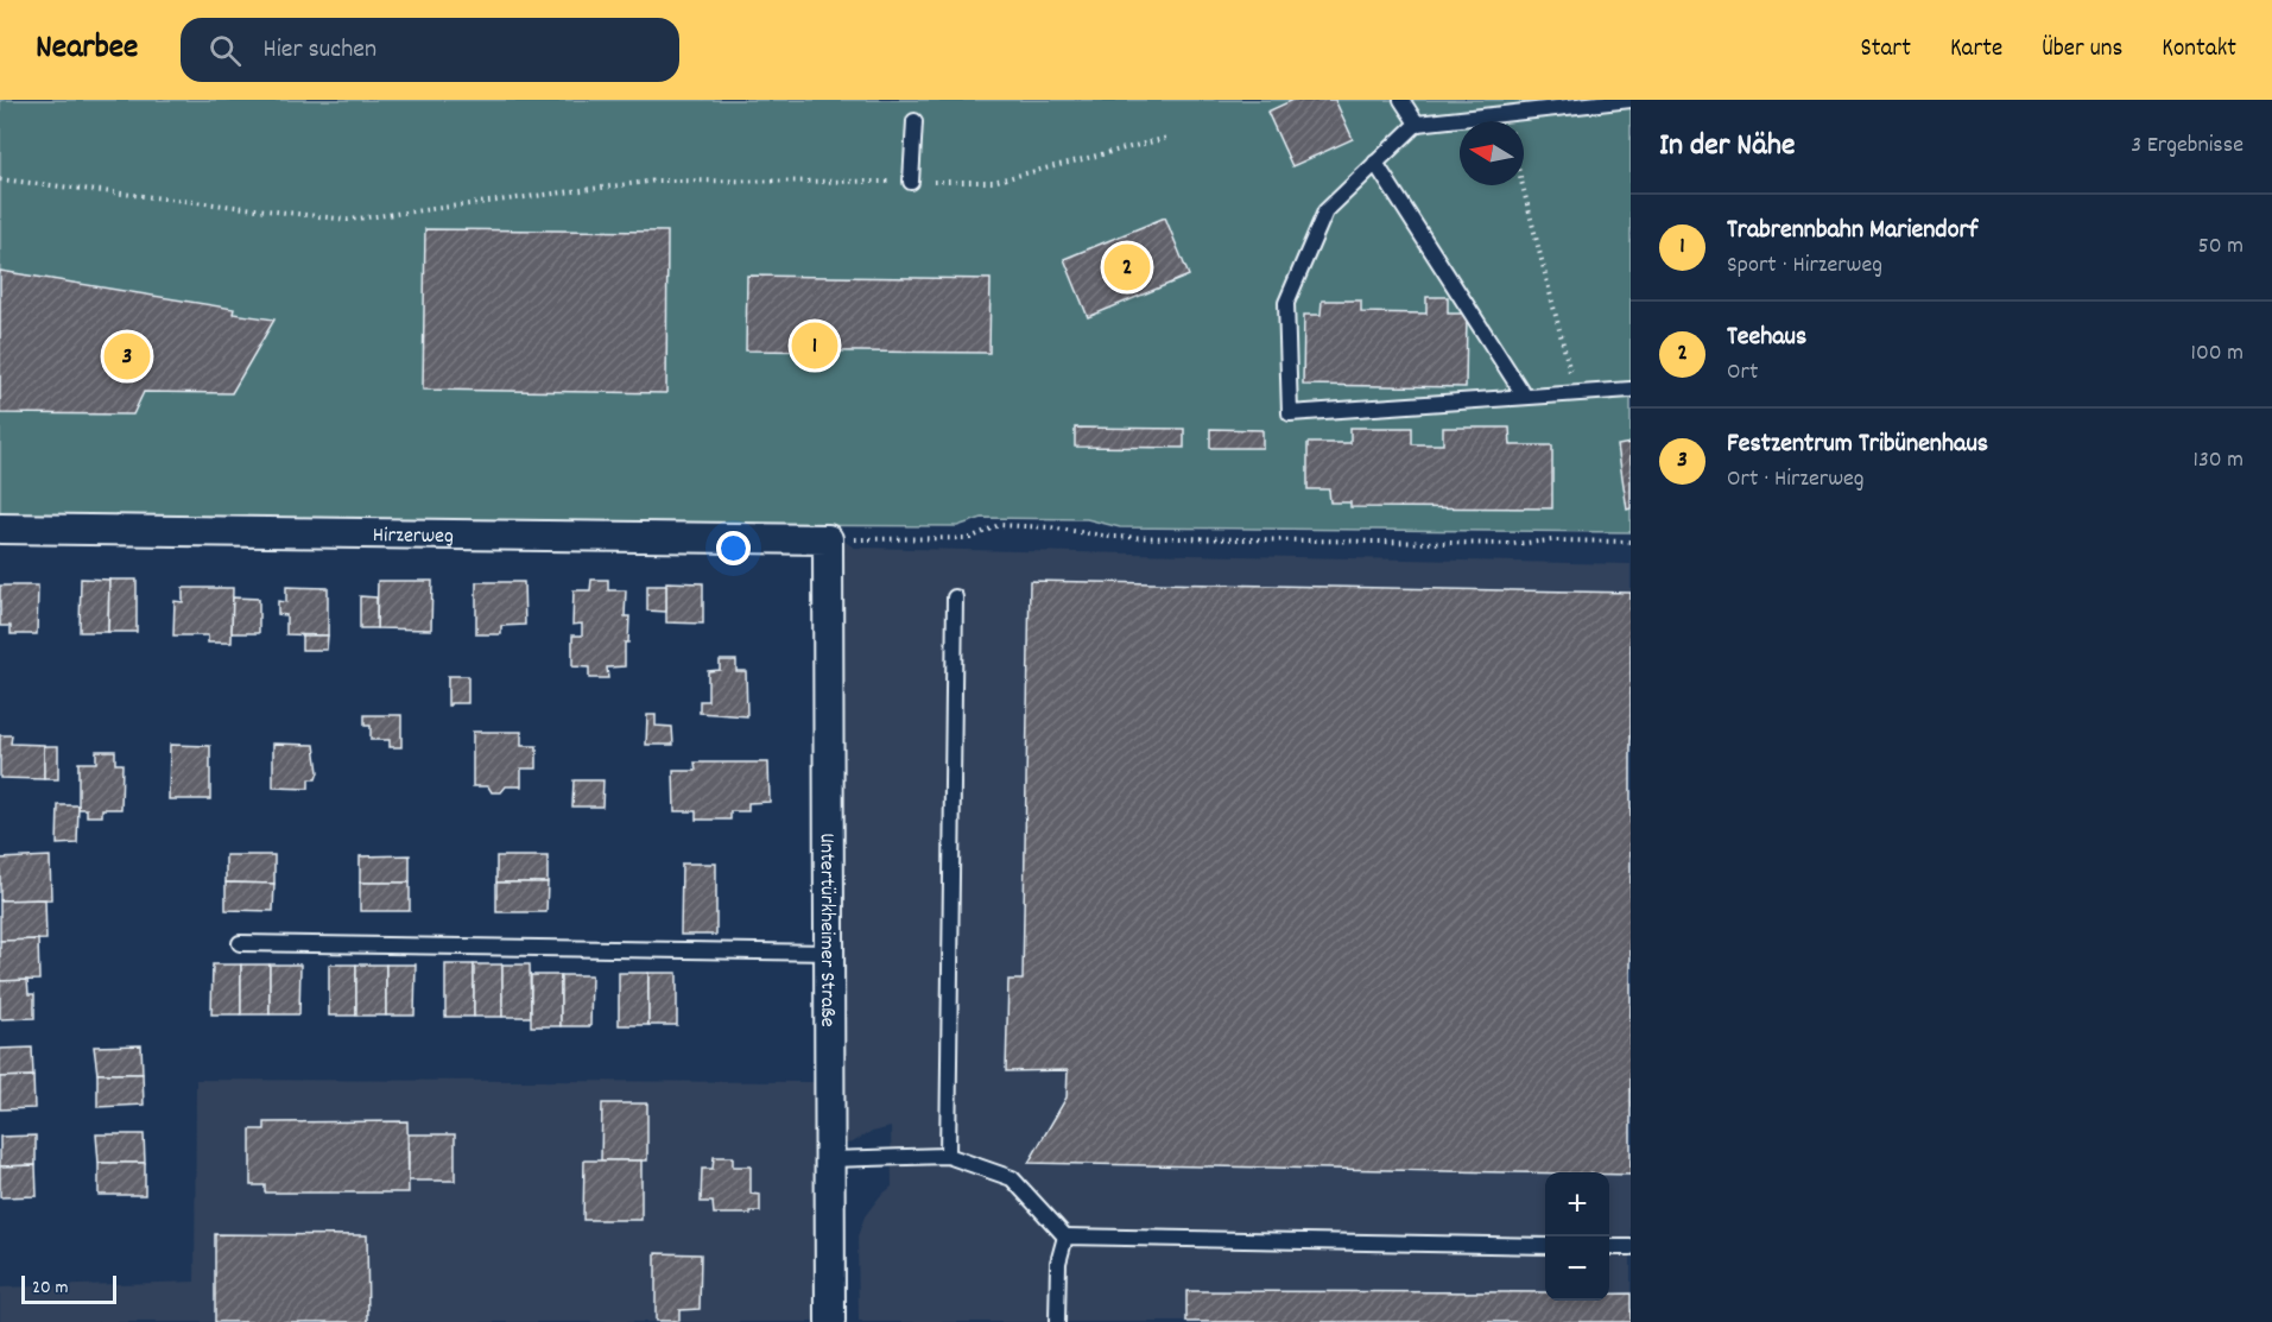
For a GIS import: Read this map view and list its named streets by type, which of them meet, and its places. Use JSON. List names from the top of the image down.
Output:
{
  "streets": {
    "street": ["Hirzerweg", "Untertürkheimer Straße"]
  },
  "crossings": [
    ["Hirzerweg", "Untertürkheimer Straße"]
  ],
  "scale_bar": "20 m",
  "north": "left",
  "page": {
    "header": "Nearbee",
    "search": "Hier suchen",
    "nav": [
      "Start",
      "Karte",
      "Über uns",
      "Kontakt"
    ],
    "heading": ["In der Nähe", "3 Ergebnisse"],
    "list": [
      {
        "mark": "1",
        "name": "Trabrennbahn Mariendorf",
        "note": "Sport · Hirzerweg",
        "value": "50 m"
      },
      {
        "mark": "2",
        "name": "Teehaus",
        "note": "Ort",
        "value": "100 m"
      },
      {
        "mark": "3",
        "name": "Festzentrum Tribünenhaus",
        "note": "Ort · Hirzerweg",
        "value": "130 m"
      }
    ],
    "pins": ["2", "1", "3"],
    "map_buttons": ["+", "−"],
    "scale": "20 m"
  }
}
